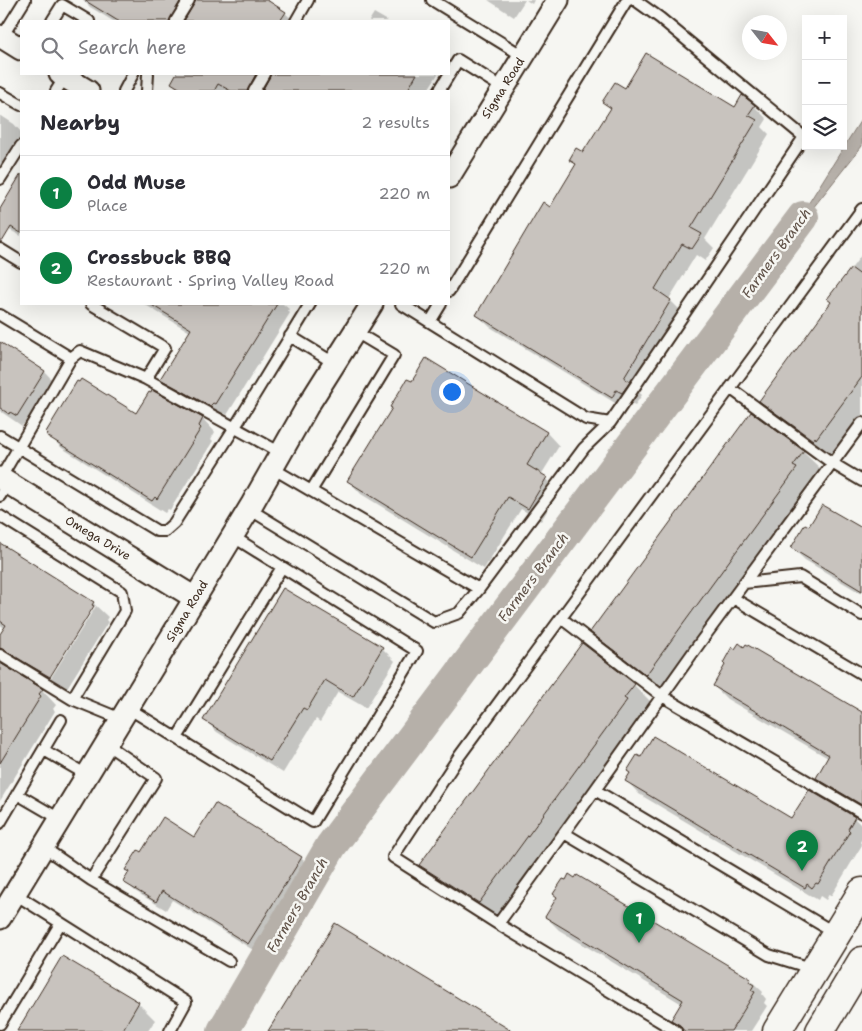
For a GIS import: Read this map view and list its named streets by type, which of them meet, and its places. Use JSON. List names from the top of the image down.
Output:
{
  "streets": {
    "street": ["Sigma Road", "Omega Drive"]
  },
  "crossings": [
    ["Sigma Road", "Omega Drive"]
  ],
  "water": ["Farmers Branch"],
  "north": "bottom right",
  "page": {
    "map_buttons": ["+", "−"],
    "search": "Search here",
    "heading": ["Nearby", "2 results"],
    "list": [
      {
        "mark": "1",
        "name": "Odd Muse",
        "note": "Place",
        "value": "220 m"
      },
      {
        "mark": "2",
        "name": "Crossbuck BBQ",
        "note": "Restaurant · Spring Valley Road",
        "value": "220 m"
      }
    ],
    "pins": ["2", "1"]
  }
}
